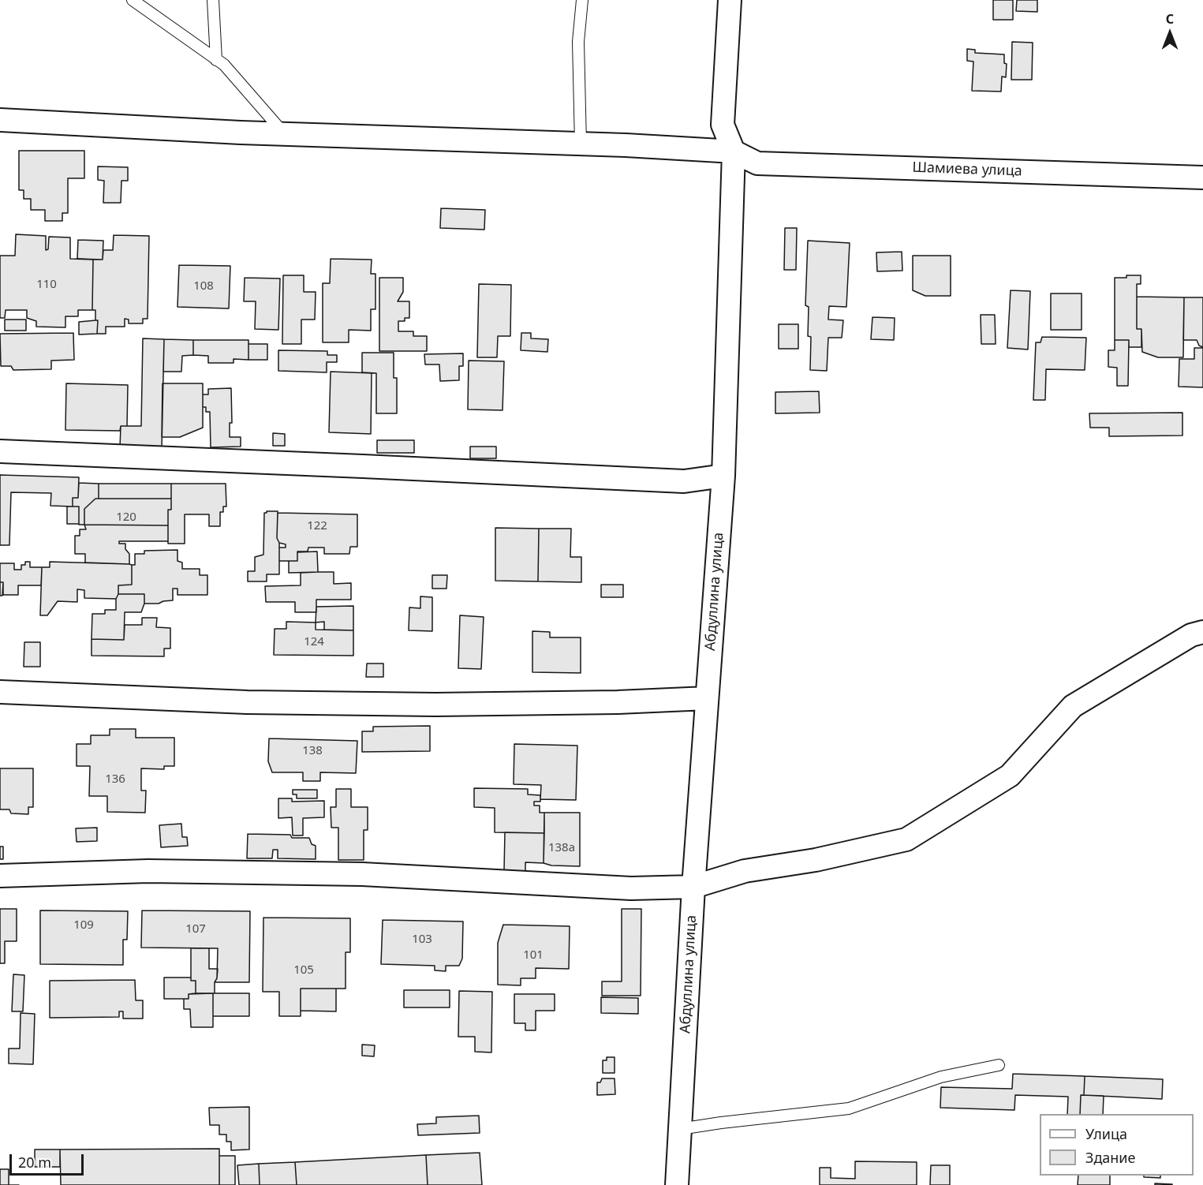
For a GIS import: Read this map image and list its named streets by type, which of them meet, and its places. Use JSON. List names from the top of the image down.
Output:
{
  "streets": {
    "street": ["Шамиева улица", "Абдуллина улица"]
  },
  "crossings": [
    ["Шамиева улица", "Абдуллина улица"]
  ],
  "house_numbers": [
    "110",
    "108",
    "120",
    "122",
    "124",
    "138",
    "136",
    "138а",
    "109",
    "107",
    "103",
    "101",
    "105"
  ],
  "legend": ["Улица", "Здание"],
  "scale_bar": "20 m",
  "north": "top"
}
